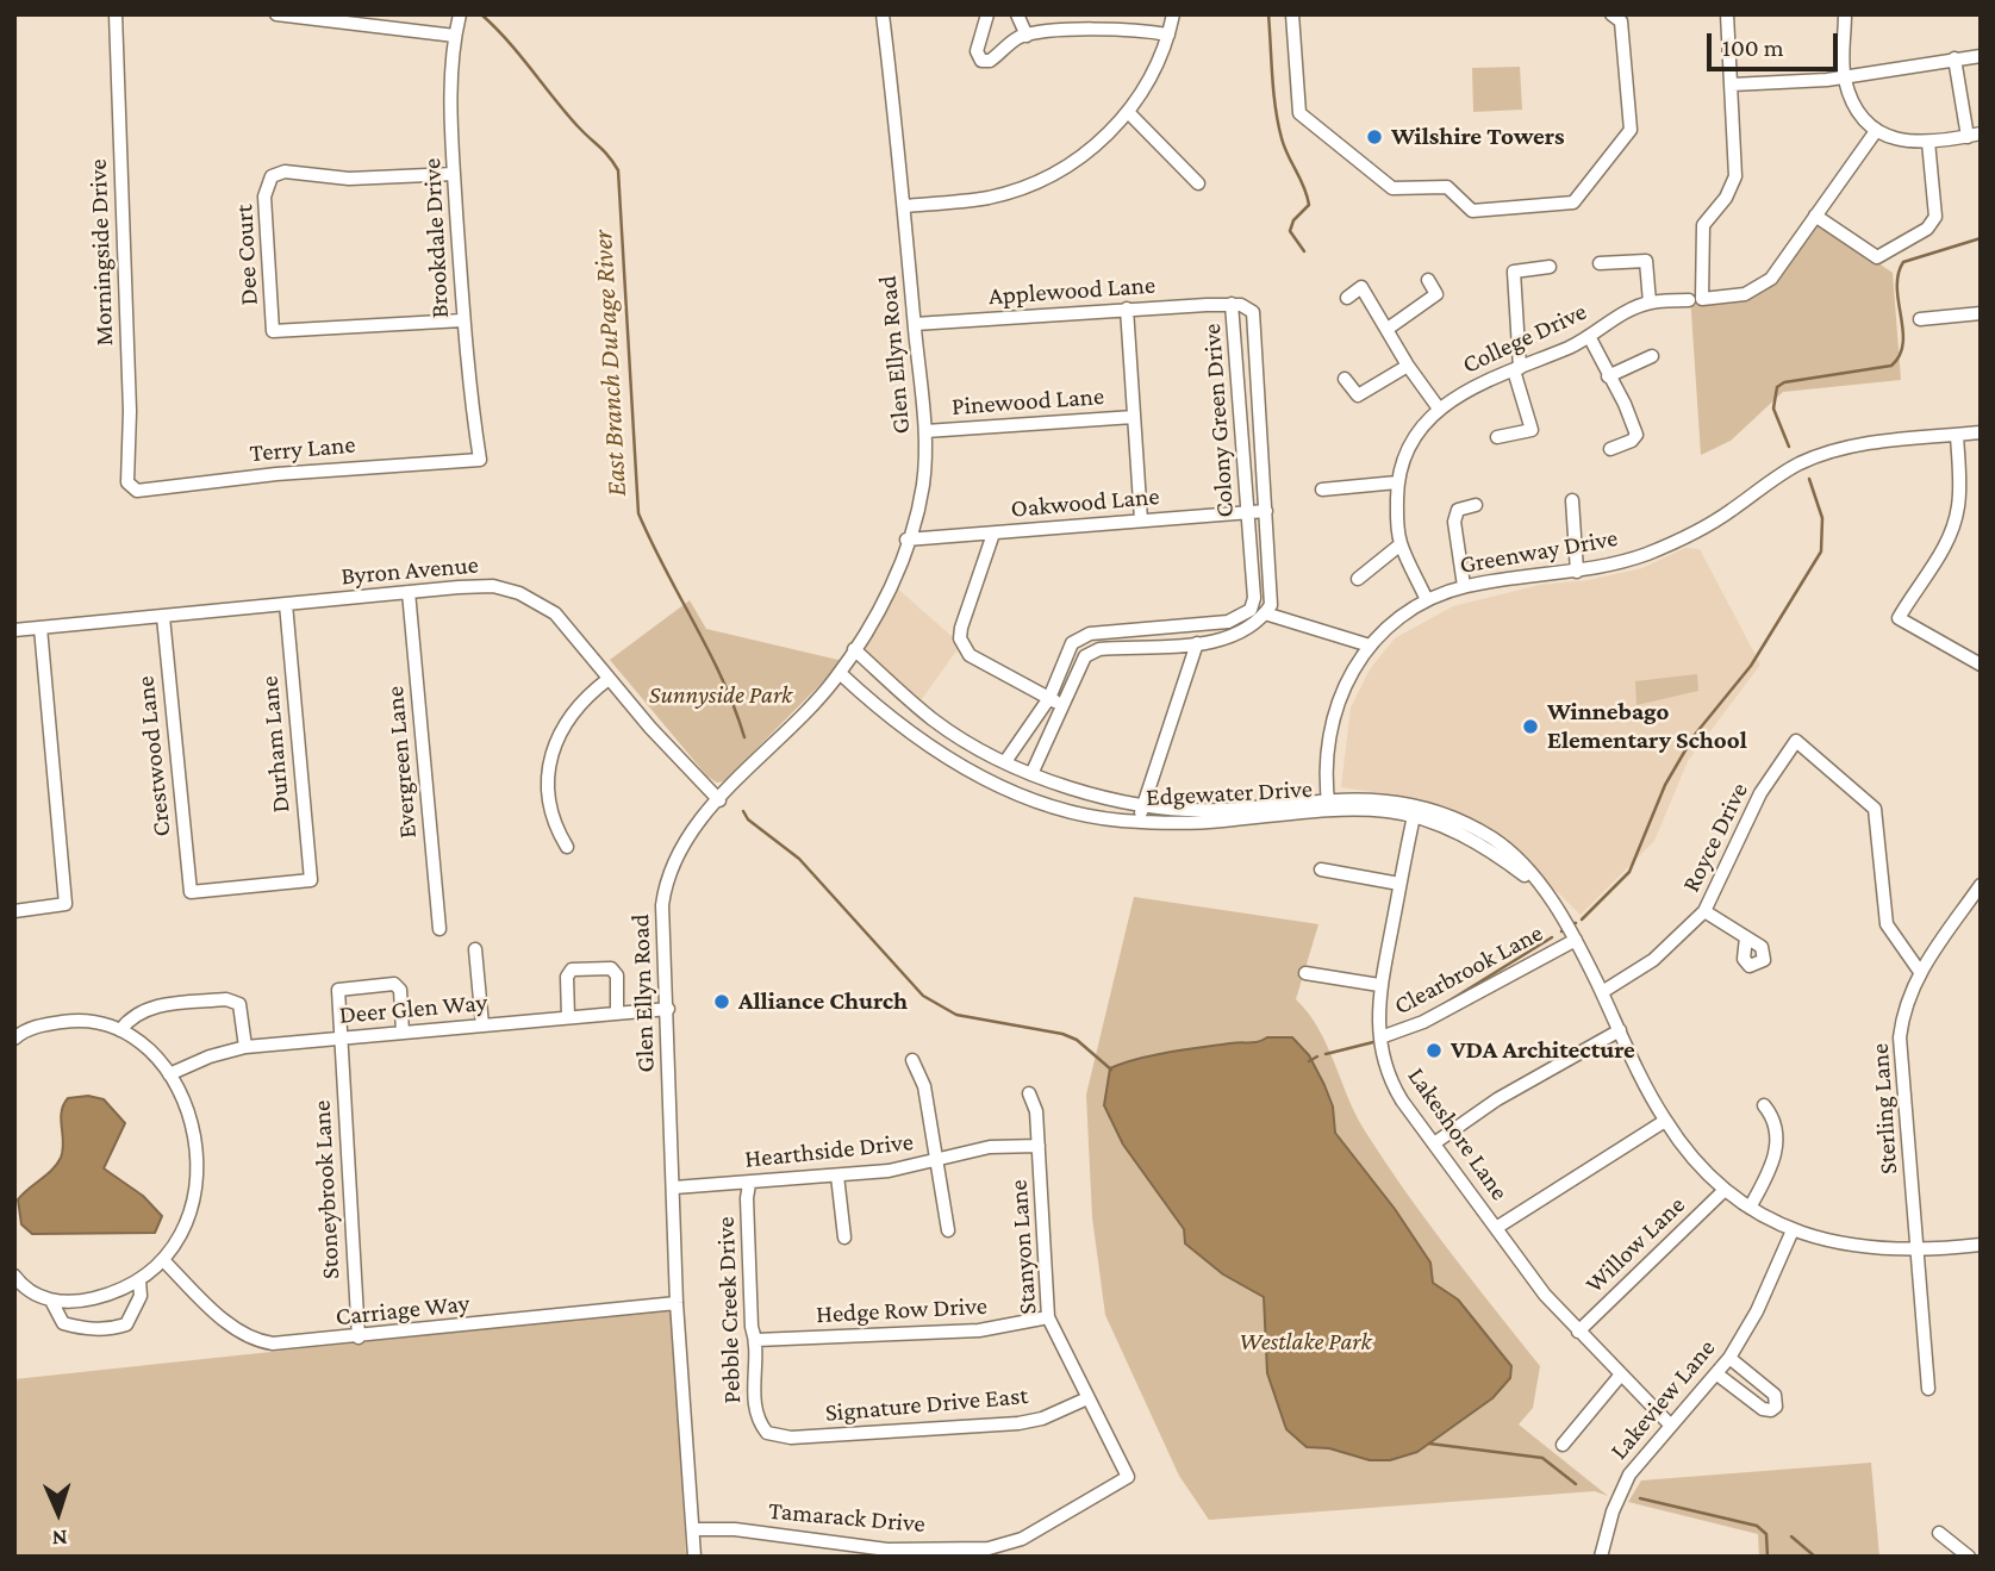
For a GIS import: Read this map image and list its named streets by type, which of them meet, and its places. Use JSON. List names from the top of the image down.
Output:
{
  "streets": {
    "street": [
      "Brookdale Drive",
      "Morningside Drive",
      "Dee Court",
      "Applewood Lane",
      "College Drive",
      "Glen Ellyn Road",
      "Pinewood Lane",
      "Colony Green Drive",
      "Terry Lane",
      "Oakwood Lane",
      "Greenway Drive",
      "Byron Avenue",
      "Durham Lane",
      "Crestwood Lane",
      "Evergreen Lane",
      "Edgewater Drive",
      "Royce Drive",
      "Clearbrook Lane",
      "Deer Glen Way",
      "Sterling Lane",
      "Lakeshore Lane",
      "Hearthside Drive",
      "Stoneybrook Lane",
      "Willow Lane",
      "Stanyon Lane",
      "Carriage Way",
      "Pebble Creek Drive",
      "Hedge Row Drive",
      "Lakeview Lane",
      "Signature Drive East",
      "Tamarack Drive"
    ]
  },
  "crossings": [
    ["Brookdale Drive", "Dee Court"],
    ["Brookdale Drive", "Terry Lane"],
    ["Morningside Drive", "Terry Lane"],
    ["Applewood Lane", "Glen Ellyn Road"],
    ["Applewood Lane", "Colony Green Drive"],
    ["College Drive", "Greenway Drive"],
    ["Glen Ellyn Road", "Pinewood Lane"],
    ["Glen Ellyn Road", "Oakwood Lane"],
    ["Glen Ellyn Road", "Byron Avenue"],
    ["Glen Ellyn Road", "Edgewater Drive"],
    ["Glen Ellyn Road", "Deer Glen Way"],
    ["Glen Ellyn Road", "Hearthside Drive"],
    ["Glen Ellyn Road", "Carriage Way"],
    ["Glen Ellyn Road", "Tamarack Drive"],
    ["Colony Green Drive", "Oakwood Lane"],
    ["Colony Green Drive", "Edgewater Drive"],
    ["Greenway Drive", "Edgewater Drive"],
    ["Byron Avenue", "Durham Lane"],
    ["Byron Avenue", "Crestwood Lane"],
    ["Byron Avenue", "Evergreen Lane"],
    ["Durham Lane", "Crestwood Lane"],
    ["Edgewater Drive", "Royce Drive"],
    ["Edgewater Drive", "Clearbrook Lane"],
    ["Edgewater Drive", "Sterling Lane"],
    ["Edgewater Drive", "Lakeshore Lane"],
    ["Edgewater Drive", "Willow Lane"],
    ["Edgewater Drive", "Lakeview Lane"],
    ["Royce Drive", "Sterling Lane"],
    ["Clearbrook Lane", "Lakeshore Lane"],
    ["Deer Glen Way", "Stoneybrook Lane"],
    ["Lakeshore Lane", "Willow Lane"],
    ["Lakeshore Lane", "Lakeview Lane"],
    ["Hearthside Drive", "Stanyon Lane"],
    ["Hearthside Drive", "Pebble Creek Drive"],
    ["Stoneybrook Lane", "Carriage Way"],
    ["Stanyon Lane", "Hedge Row Drive"],
    ["Stanyon Lane", "Signature Drive East"],
    ["Stanyon Lane", "Tamarack Drive"],
    ["Pebble Creek Drive", "Hedge Row Drive"],
    ["Pebble Creek Drive", "Signature Drive East"]
  ],
  "water": ["East Branch DuPage River"],
  "parks": ["Sunnyside Park", "Westlake Park"],
  "places": [
    "Wilshire Towers",
    "Winnebago Elementary School",
    "Alliance Church",
    "VDA Architecture"
  ],
  "scale_bar": "100 m",
  "north": "bottom"
}
